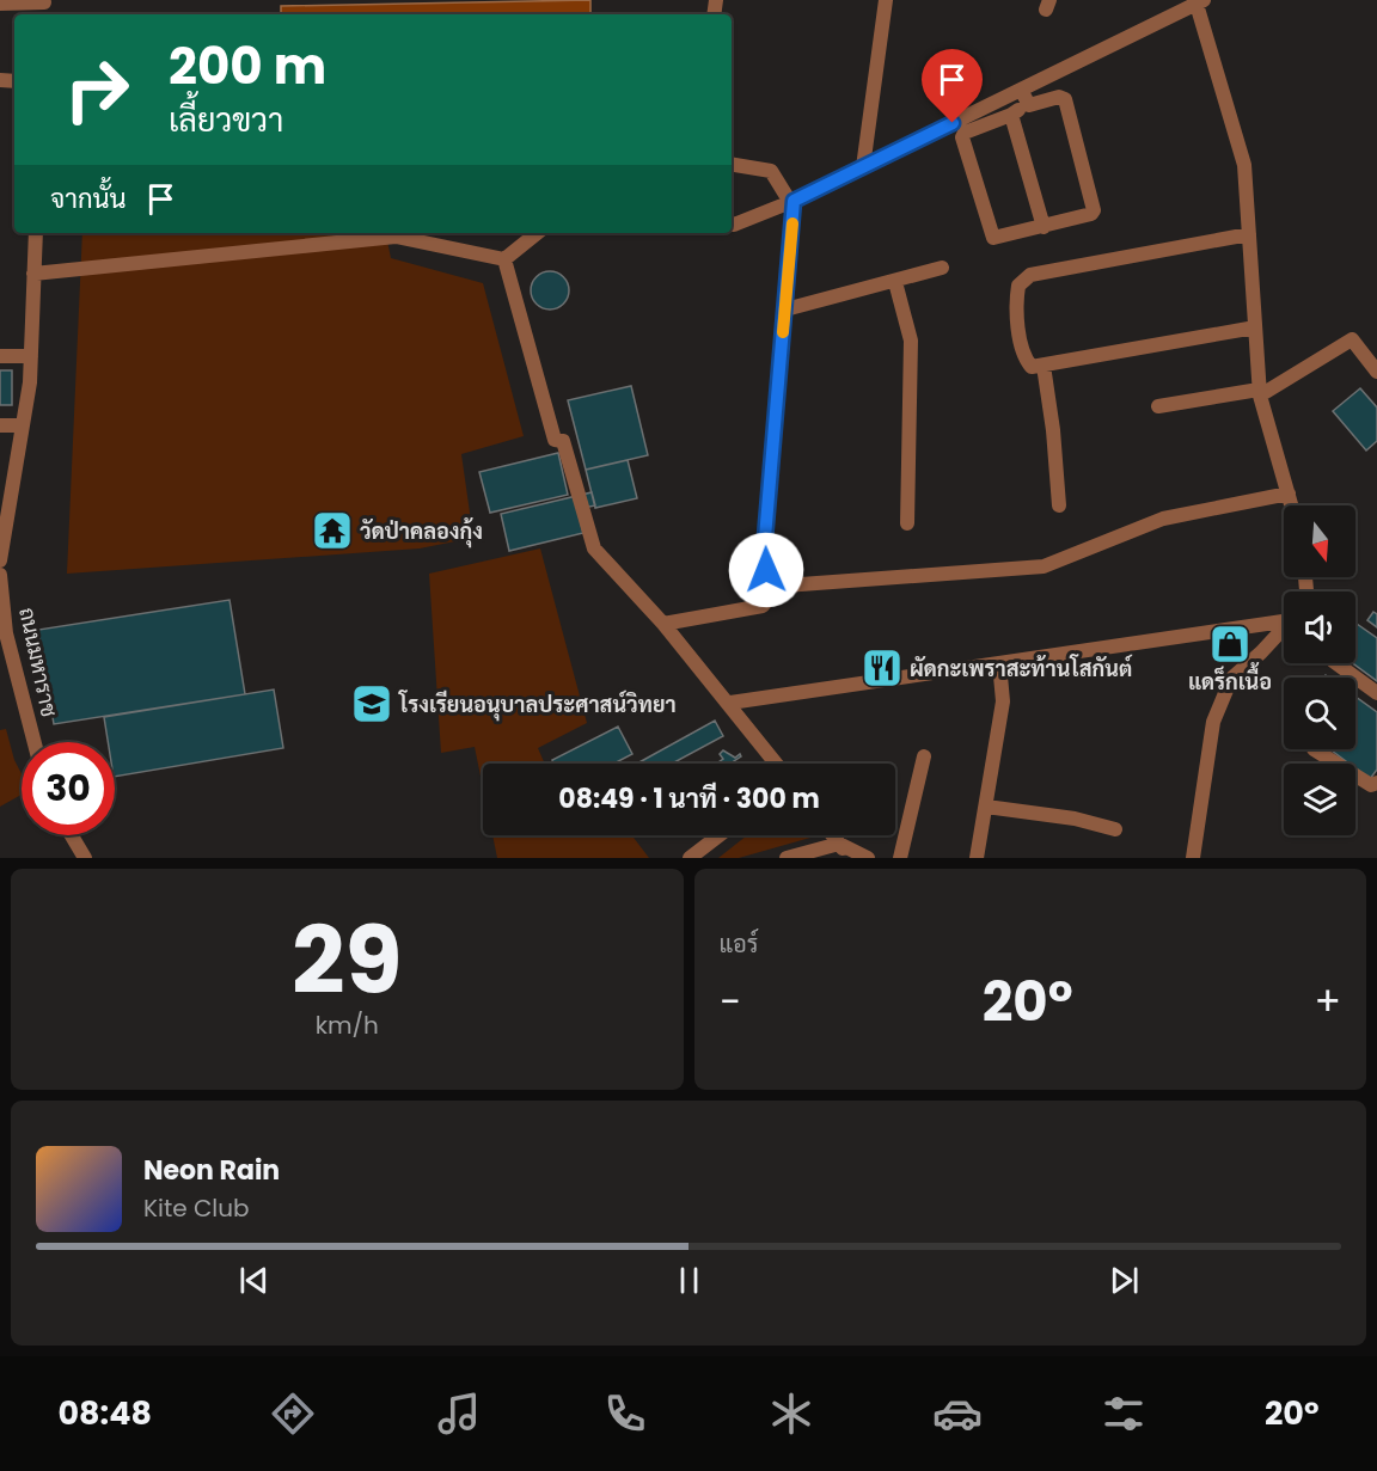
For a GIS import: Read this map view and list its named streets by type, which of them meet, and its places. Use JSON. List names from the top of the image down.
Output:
{
  "streets": {
    "street": ["ถนนมหาราช"]
  },
  "places": {
    "temple": ["วัดป่าคลองกุ้ง"],
    "shop": ["แดร็กเนื้อ"],
    "restaurant": ["ผัดกะเพราสะท้านโสกันต์"],
    "school or university": ["โรงเรียนอนุบาลประศาสน์วิทยา"]
  },
  "north": "bottom",
  "page": {
    "turn": ["200 m", "เลี้ยวขวา"],
    "then": "จากนั้น",
    "limit": "30",
    "trip": "08:49 · 1 นาที · 300 m",
    "tile": [
      ["29", "km/h"],
      "แอร์"
    ],
    "heat": ["−", "20°", "+"],
    "song": ["Neon Rain", "Kite Club"],
    "tabs": ["08:48", "20°"]
  }
}
